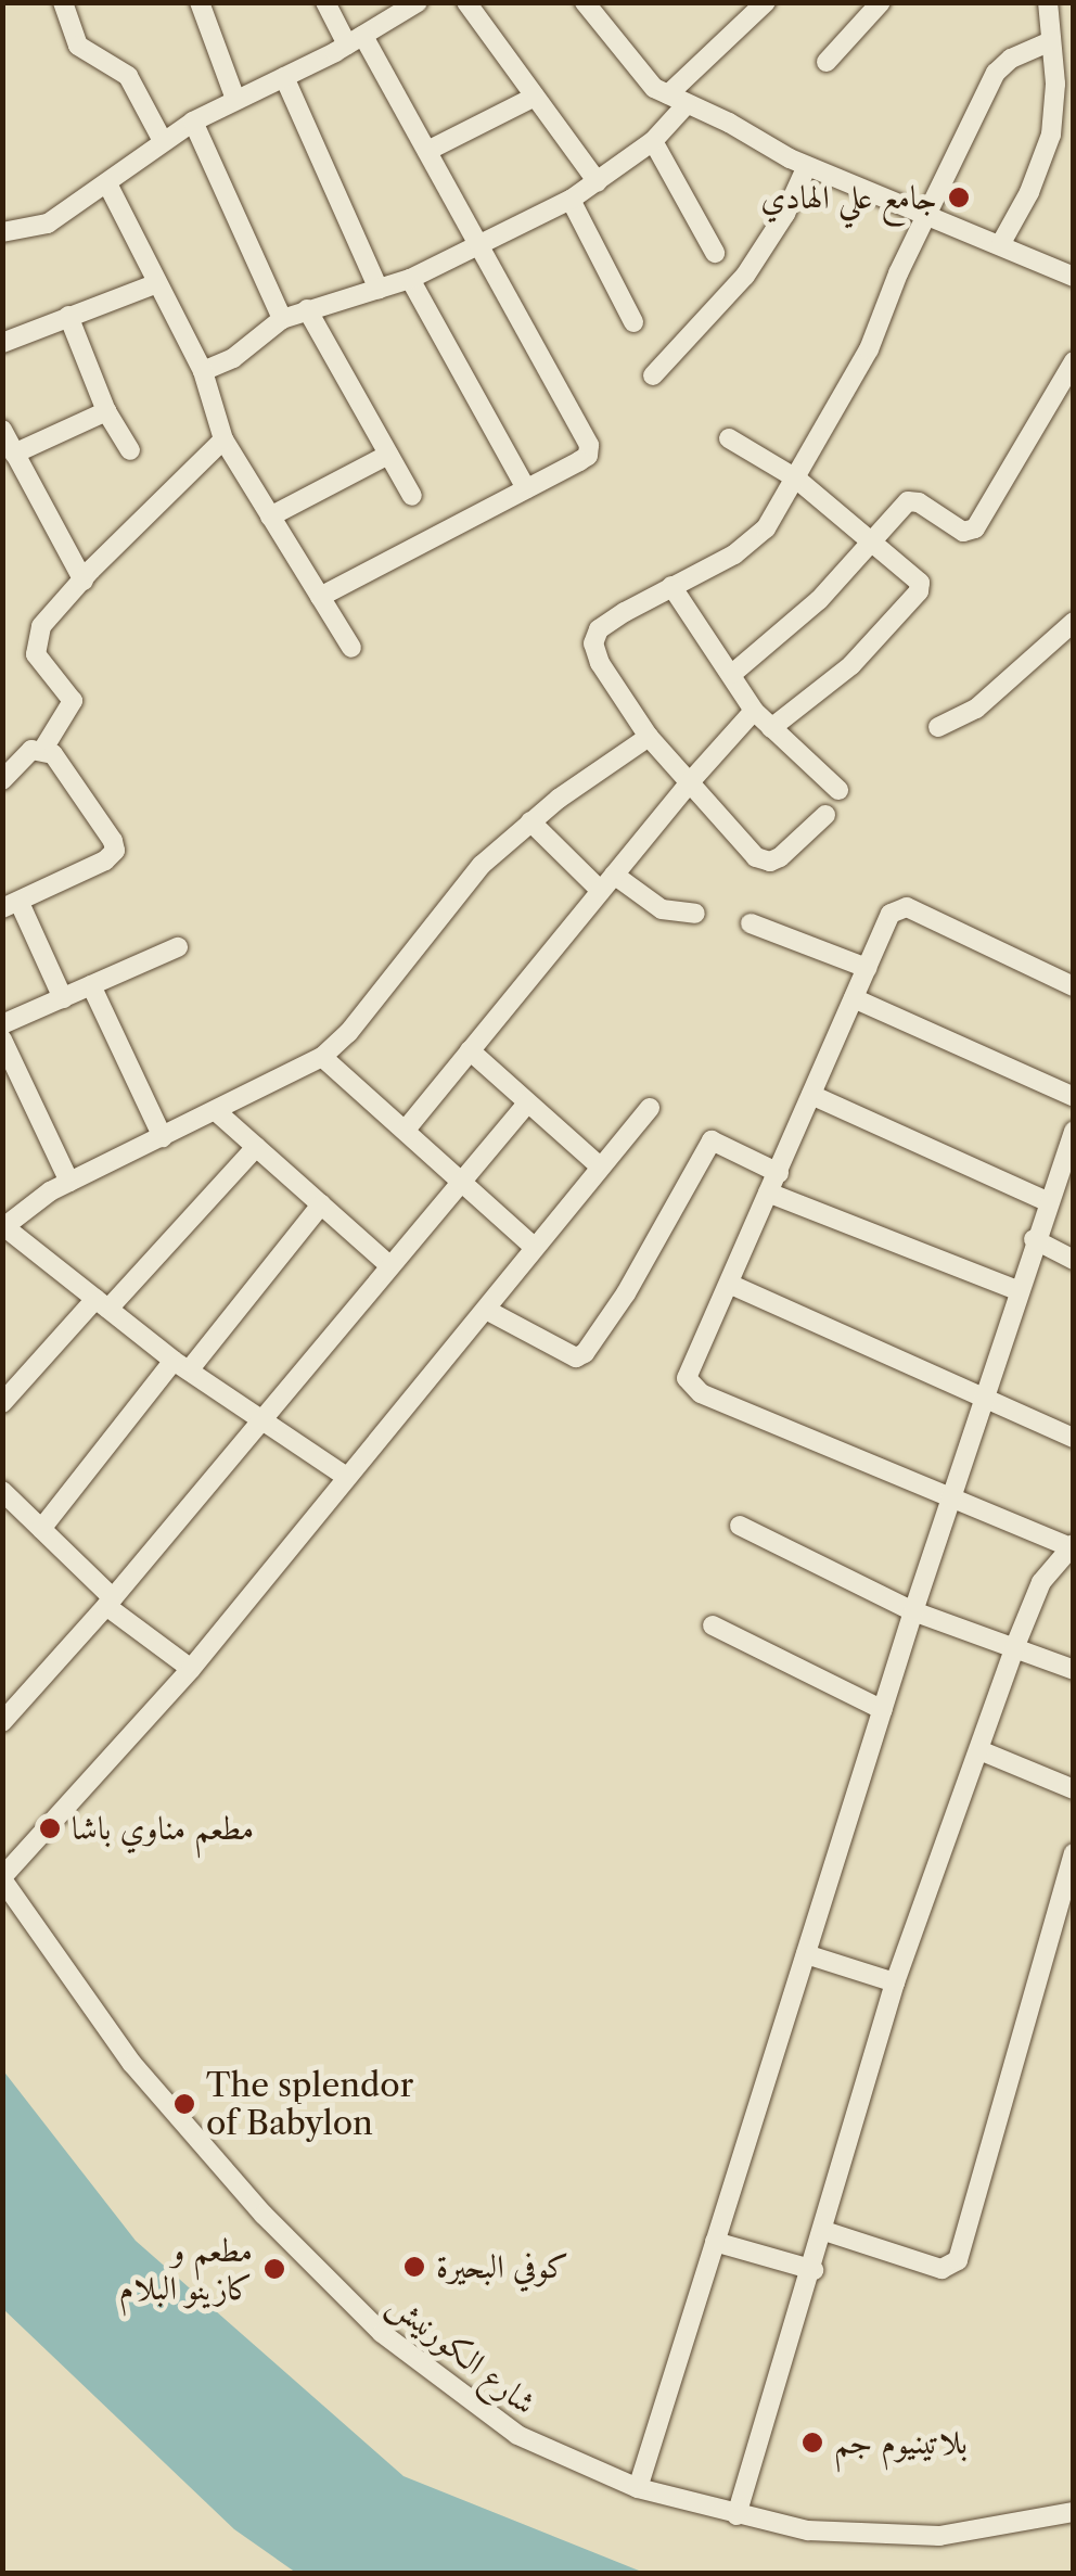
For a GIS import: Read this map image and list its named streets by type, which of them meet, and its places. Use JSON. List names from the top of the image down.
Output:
{
  "streets": {
    "street": ["شارع الكورنيش"]
  },
  "places": [
    "جامع علي الهادي",
    "مطعم مناوي باشا",
    "The splendor of Babylon",
    "كوفي البحيرة",
    "مطعم و كازينو البلام",
    "بلاتينيوم جم"
  ]
}
